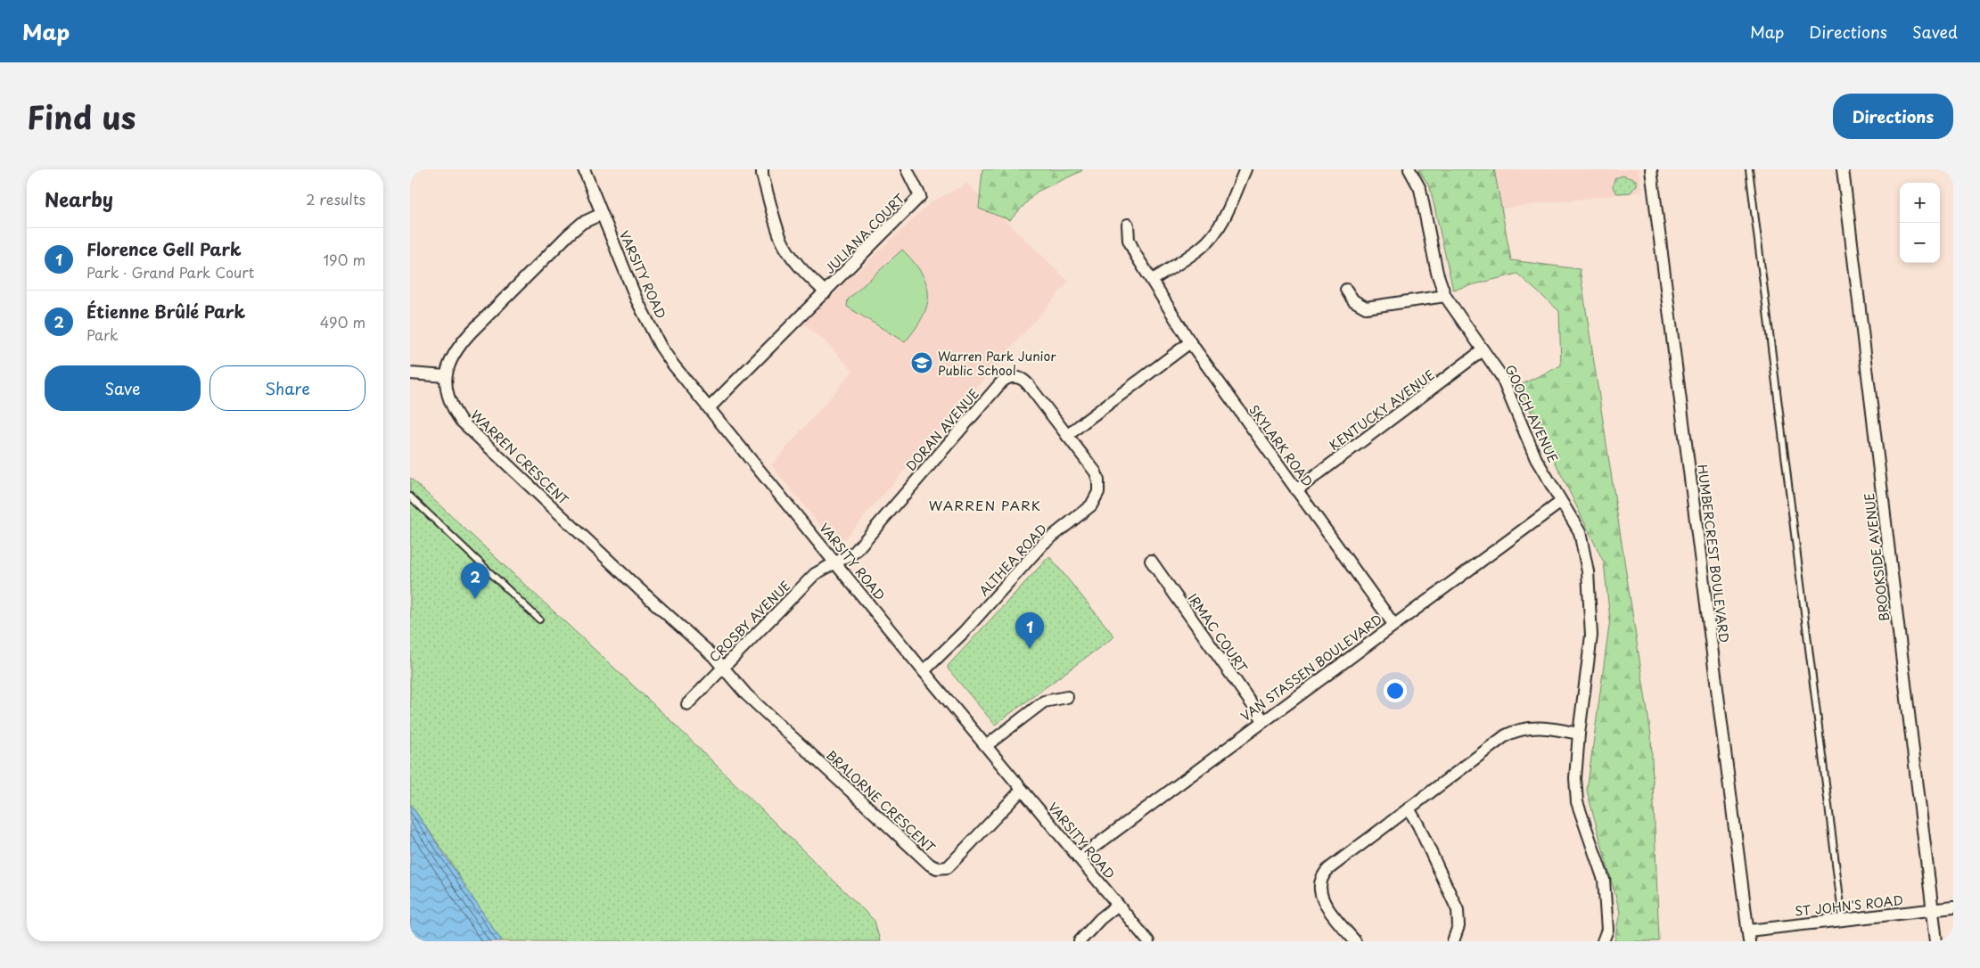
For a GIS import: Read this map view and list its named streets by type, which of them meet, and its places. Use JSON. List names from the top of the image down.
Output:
{
  "streets": {
    "street": [
      "JULIANA COURT",
      "VARSITY ROAD",
      "KENTUCKY AVENUE",
      "GOOCH AVENUE",
      "DORAN AVENUE",
      "SKYLARK ROAD",
      "WARREN CRESCENT",
      "HUMBERCREST BOULEVARD",
      "BROOKSIDE AVENUE",
      "ALTHEA ROAD",
      "CROSBY AVENUE",
      "IRMAC COURT",
      "VAN STASSEN BOULEVARD",
      "BRALORNE CRESCENT",
      "ST JOHN'S ROAD"
    ]
  },
  "crossings": [
    ["JULIANA COURT", "VARSITY ROAD"],
    ["VARSITY ROAD", "DORAN AVENUE"],
    ["VARSITY ROAD", "WARREN CRESCENT"],
    ["VARSITY ROAD", "ALTHEA ROAD"],
    ["VARSITY ROAD", "CROSBY AVENUE"],
    ["VARSITY ROAD", "VAN STASSEN BOULEVARD"],
    ["VARSITY ROAD", "BRALORNE CRESCENT"],
    ["KENTUCKY AVENUE", "GOOCH AVENUE"],
    ["KENTUCKY AVENUE", "SKYLARK ROAD"],
    ["GOOCH AVENUE", "VAN STASSEN BOULEVARD"],
    ["DORAN AVENUE", "ALTHEA ROAD"],
    ["DORAN AVENUE", "CROSBY AVENUE"],
    ["SKYLARK ROAD", "VAN STASSEN BOULEVARD"],
    ["WARREN CRESCENT", "CROSBY AVENUE"],
    ["WARREN CRESCENT", "BRALORNE CRESCENT"],
    ["HUMBERCREST BOULEVARD", "ST JOHN'S ROAD"],
    ["BROOKSIDE AVENUE", "ST JOHN'S ROAD"],
    ["CROSBY AVENUE", "BRALORNE CRESCENT"],
    ["IRMAC COURT", "VAN STASSEN BOULEVARD"]
  ],
  "districts": ["WARREN PARK"],
  "places": {
    "school or university": ["Warren Park Junior Public School"]
  },
  "page": {
    "header": "Map",
    "nav": ["Map", "Directions", "Saved"],
    "title": "Find us",
    "buttons": [
      "Directions",
      ["Save", "Share"]
    ],
    "heading": ["Nearby", "2 results"],
    "map_buttons": ["+", "−"],
    "list": [
      {
        "mark": "1",
        "name": "Florence Gell Park",
        "note": "Park · Grand Park Court",
        "value": "190 m"
      },
      {
        "mark": "2",
        "name": "Étienne Brûlé Park",
        "note": "Park",
        "value": "490 m"
      }
    ],
    "pins": ["2", "1"]
  }
}
